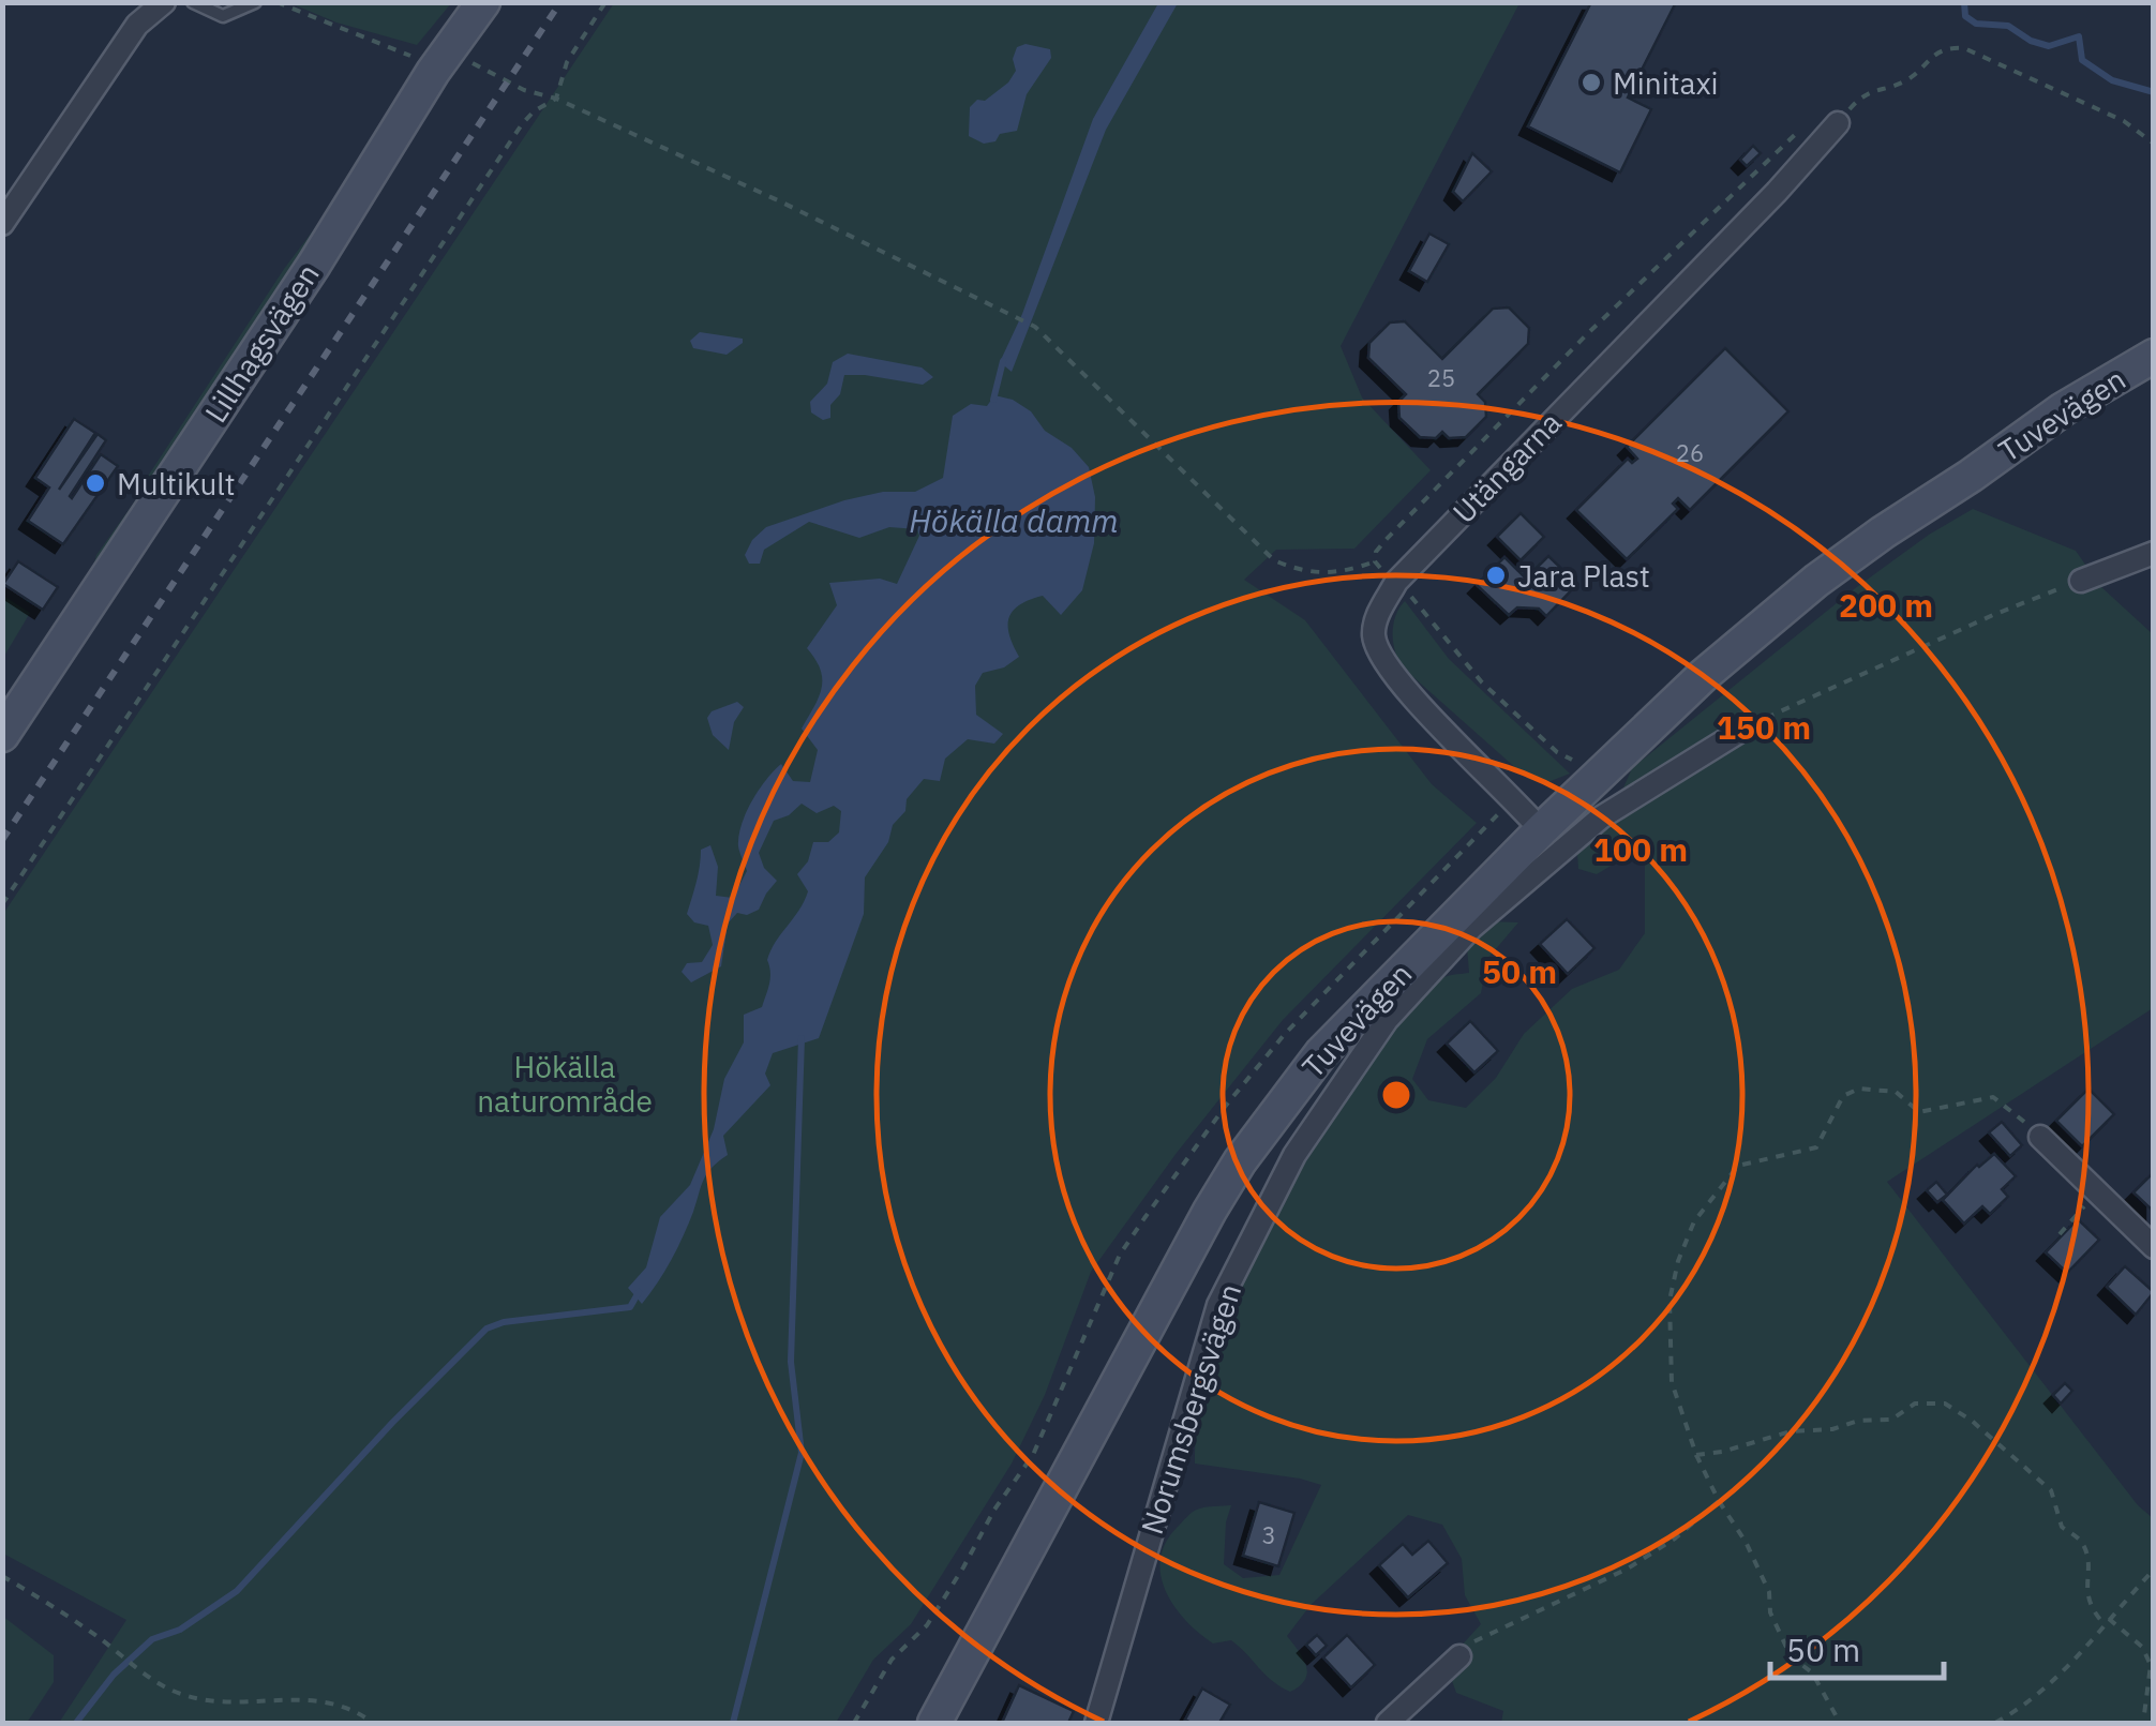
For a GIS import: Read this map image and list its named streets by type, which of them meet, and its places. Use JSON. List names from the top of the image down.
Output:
{
  "streets": {
    "main road": ["Lillhagsvägen", "Tuvevägen"],
    "street": ["Utängarna", "Norumsbergsvägen"]
  },
  "crossings": [
    ["Tuvevägen", "Utängarna"]
  ],
  "water": ["Hökälla damm"],
  "parks": ["Hökälla naturområde"],
  "places": ["Minitaxi", "Multikult", "Jara Plast"],
  "house_numbers": ["25", "26", "3"],
  "scale_bar": "50 m",
  "rings": [
    "200 m",
    "150 m",
    "100 m",
    "50 m"
  ]
}
